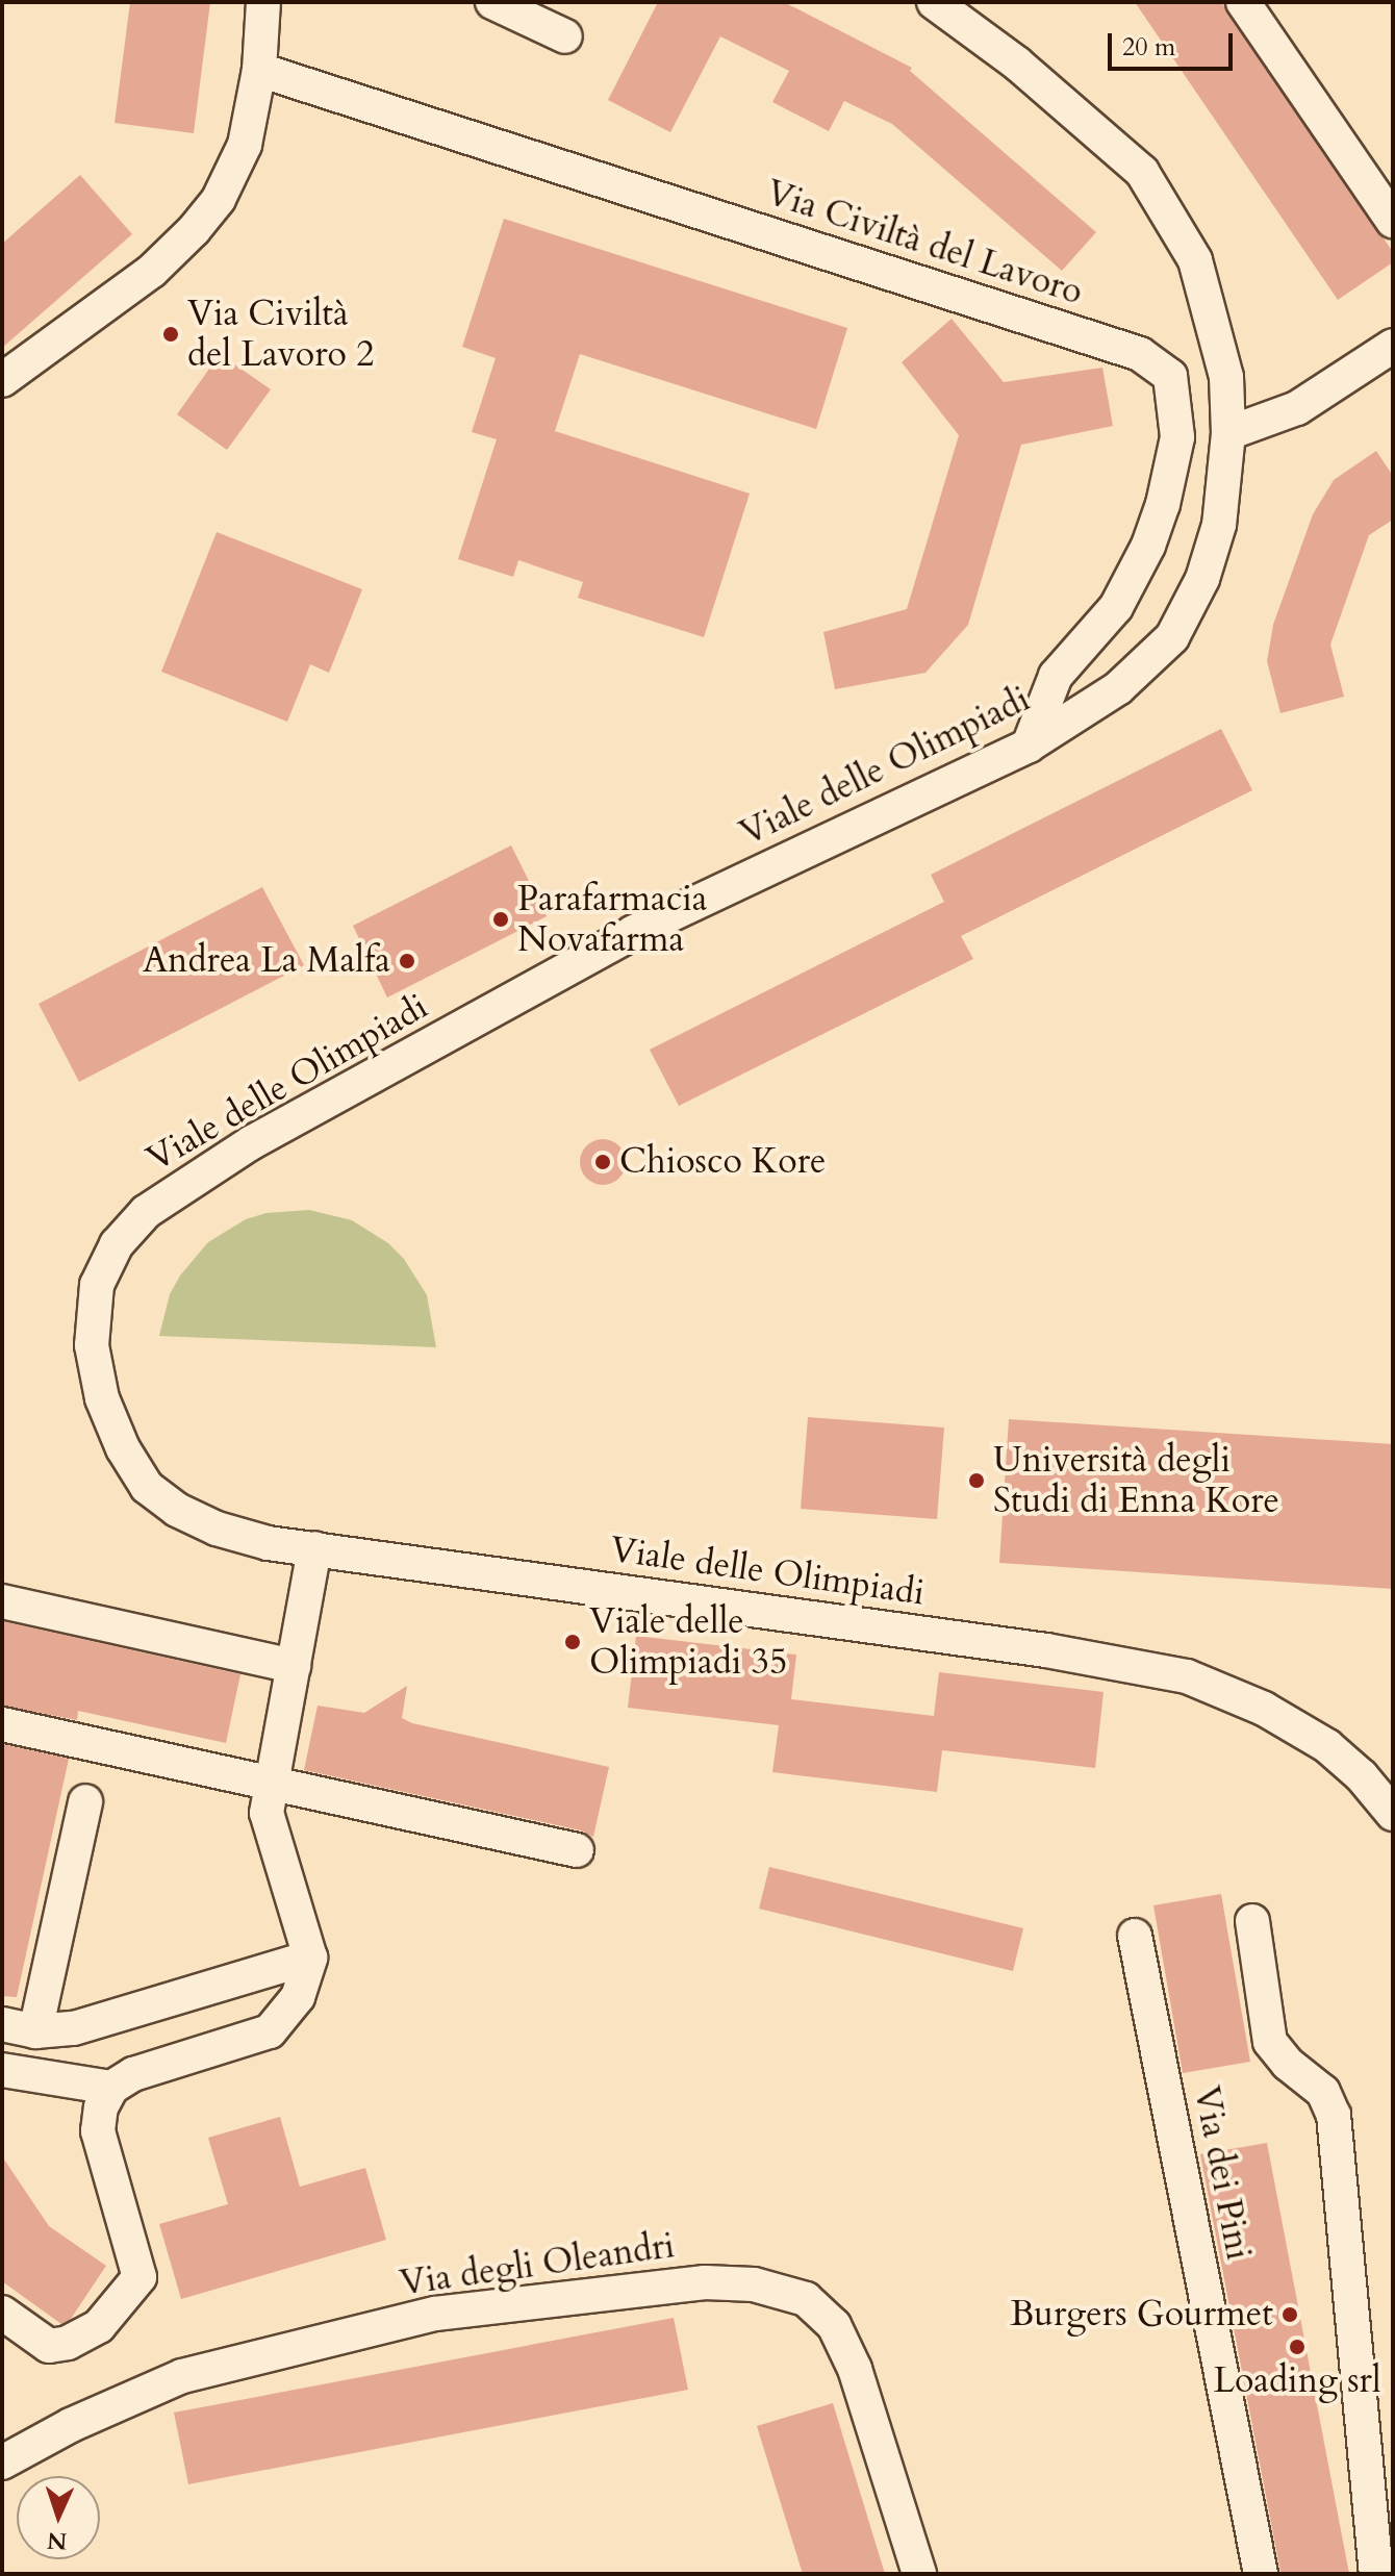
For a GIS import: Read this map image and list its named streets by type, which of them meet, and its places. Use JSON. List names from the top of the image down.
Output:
{
  "streets": {
    "street": [
      "Via Civiltà del Lavoro",
      "Viale delle Olimpiadi",
      "Via dei Pini",
      "Via degli Oleandri"
    ]
  },
  "crossings": [
    ["Via Civiltà del Lavoro", "Viale delle Olimpiadi"]
  ],
  "places": [
    "Via Civiltà del Lavoro 2",
    "Parafarmacia Novafarma",
    "Andrea La Malfa",
    "Chiosco Kore",
    "Università degli Studi di Enna Kore",
    "Viale delle Olimpiadi 35",
    "Burgers Gourmet",
    "Loading srl"
  ],
  "scale_bar": "20 m",
  "north": "bottom"
}
